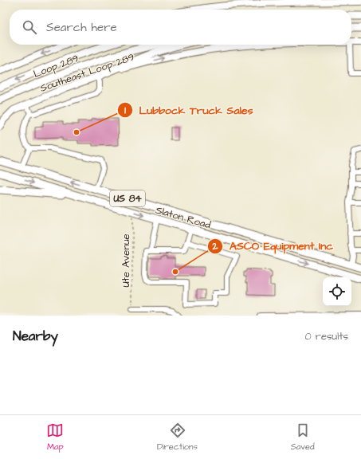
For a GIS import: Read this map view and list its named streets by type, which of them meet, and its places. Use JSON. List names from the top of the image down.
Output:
{
  "streets": {
    "highway": ["Loop 289", "US 84", "Slaton Road"],
    "main road": ["Southeast Loop 289"],
    "path": ["Ute Avenue"]
  },
  "crossings": [
    ["Slaton Road", "Ute Avenue"]
  ],
  "places": ["Lubbock Truck Sales", "ASCO Equipment Inc"],
  "page": {
    "search": "Search here",
    "heading": ["Nearby", "0 results"],
    "nav": ["Map", "Directions", "Saved"]
  }
}
